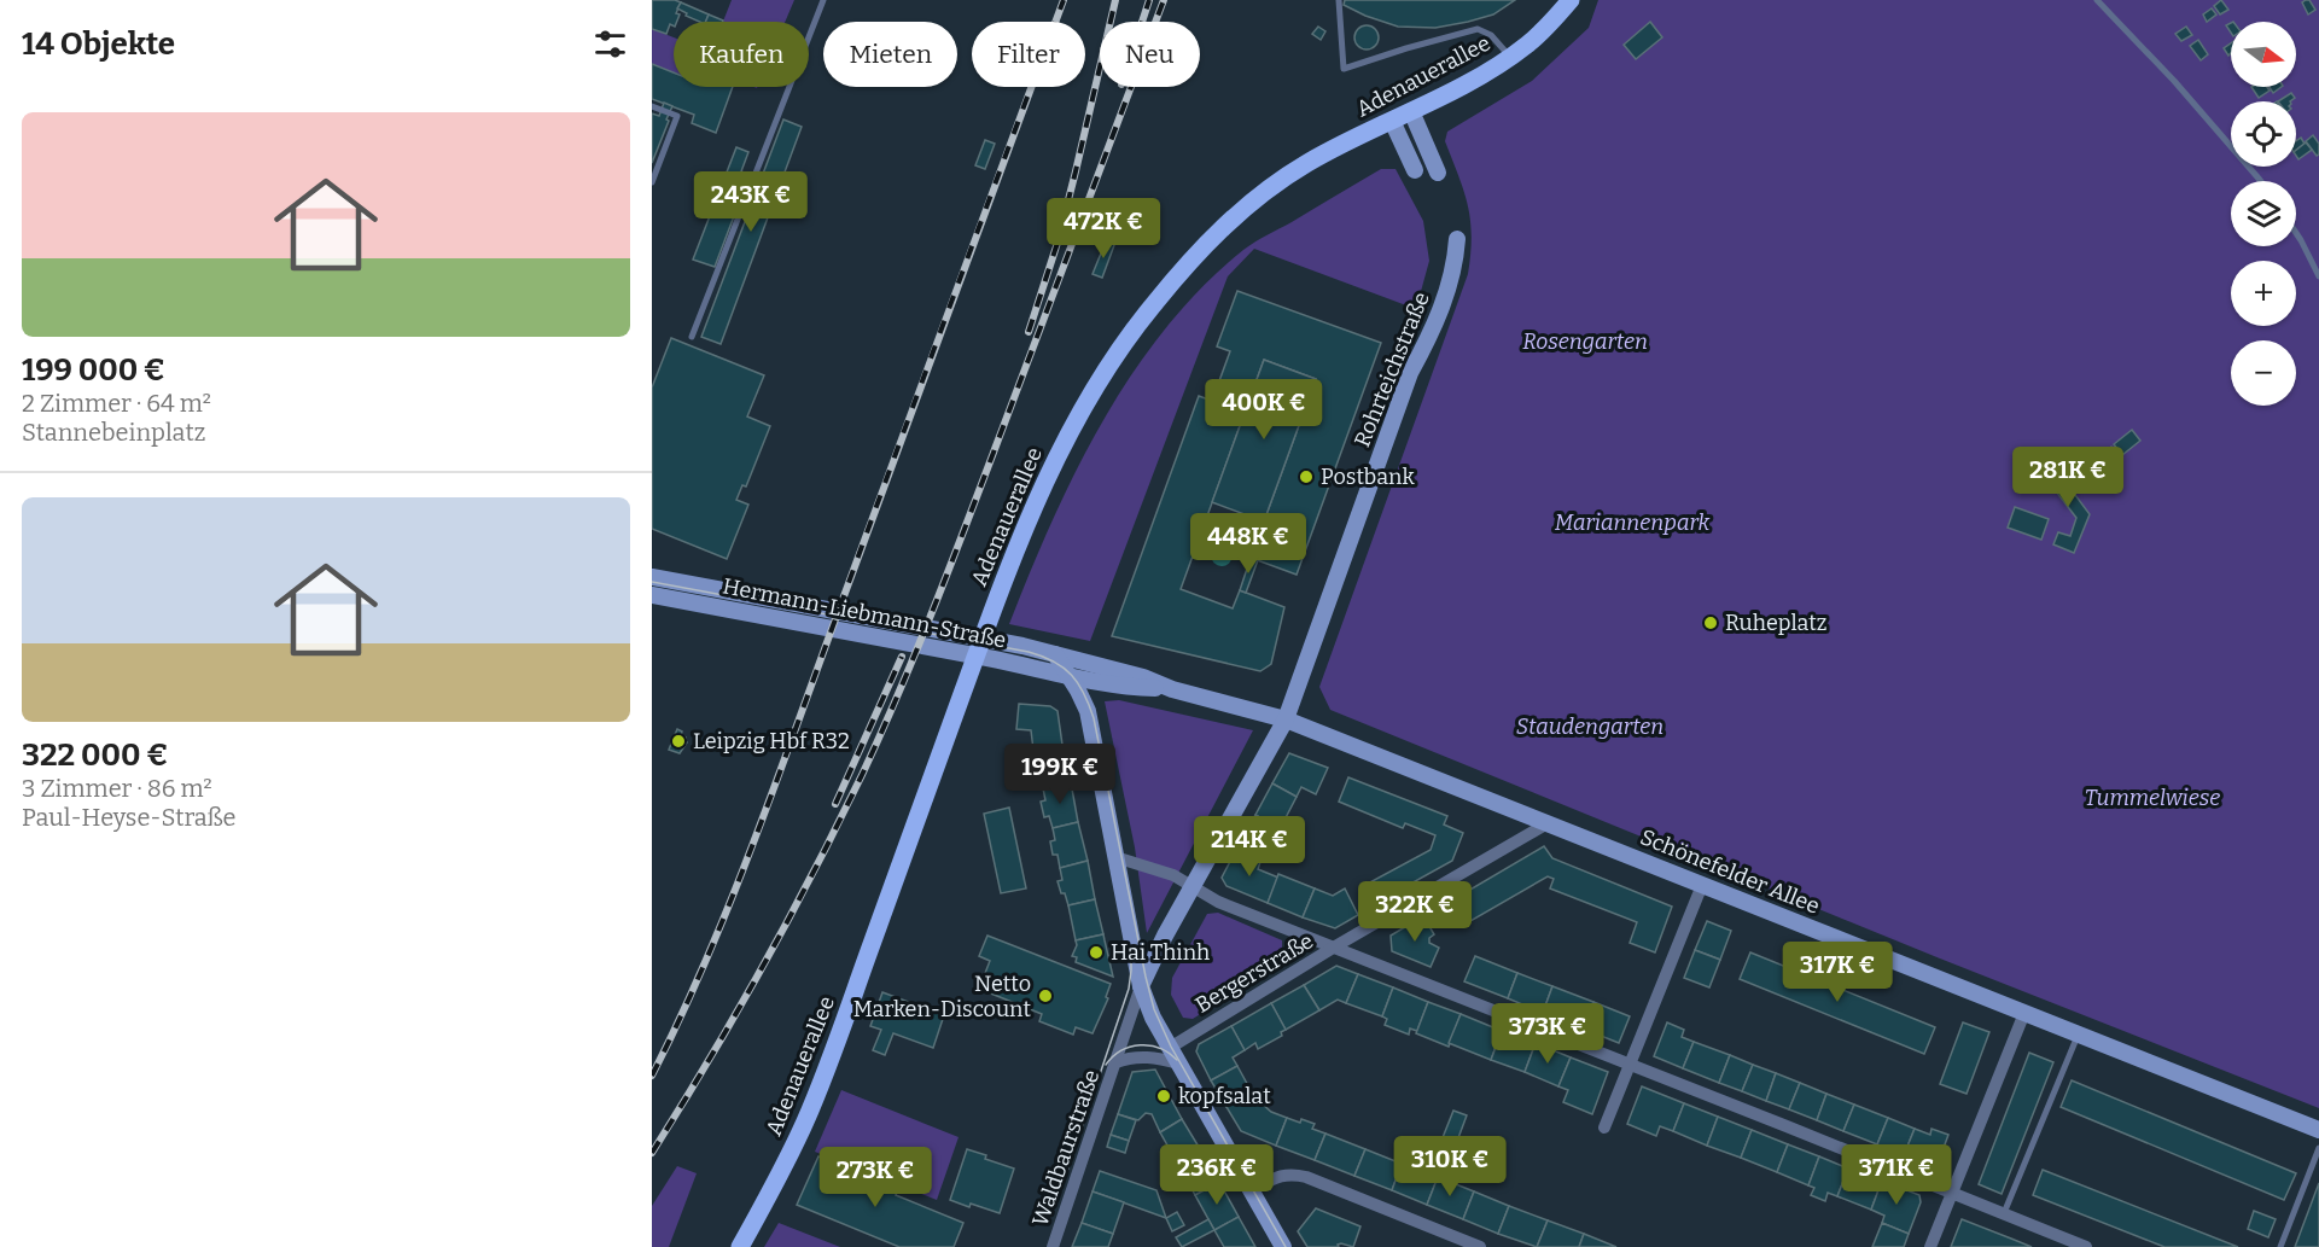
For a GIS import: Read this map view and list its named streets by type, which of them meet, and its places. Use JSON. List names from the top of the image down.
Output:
{
  "streets": {
    "main road": [
      "Adenauerallee",
      "Rohrteichstraße",
      "Hermann-Liebmann-Straße",
      "Schönefelder Allee"
    ],
    "street": ["Bergerstraße", "Waldbaurstraße"]
  },
  "crossings": [
    ["Rohrteichstraße", "Schönefelder Allee"],
    ["Rohrteichstraße", "Waldbaurstraße"],
    ["Hermann-Liebmann-Straße", "Schönefelder Allee"],
    ["Schönefelder Allee", "Bergerstraße"]
  ],
  "parks": [
    "Rosengarten",
    "Mariannenpark",
    "Staudengarten",
    "Tummelwiese"
  ],
  "places": [
    "Postbank",
    "Ruheplatz",
    "Leipzig Hbf R32",
    "Hai Thinh",
    "Netto Marken-Discount",
    "kopfsalat"
  ],
  "north": "right",
  "page": {
    "heading": "14 Objekte",
    "map_buttons": ["+", "−"],
    "chip": [
      "Kaufen",
      "Mieten",
      "Filter",
      "Neu"
    ],
    "list": [
      {
        "name": "199 000 €",
        "note": "2 Zimmer · 64 m² · Stannebeinplatz"
      },
      {
        "name": "322 000 €",
        "note": "3 Zimmer · 86 m² · Paul-Heyse-Straße"
      }
    ],
    "price": [
      "243K €",
      "472K €",
      "400K €",
      "281K €",
      "448K €",
      "199K €",
      "214K €",
      "322K €",
      "317K €",
      "373K €",
      "310K €",
      "236K €",
      "371K €",
      "273K €"
    ]
  }
}
